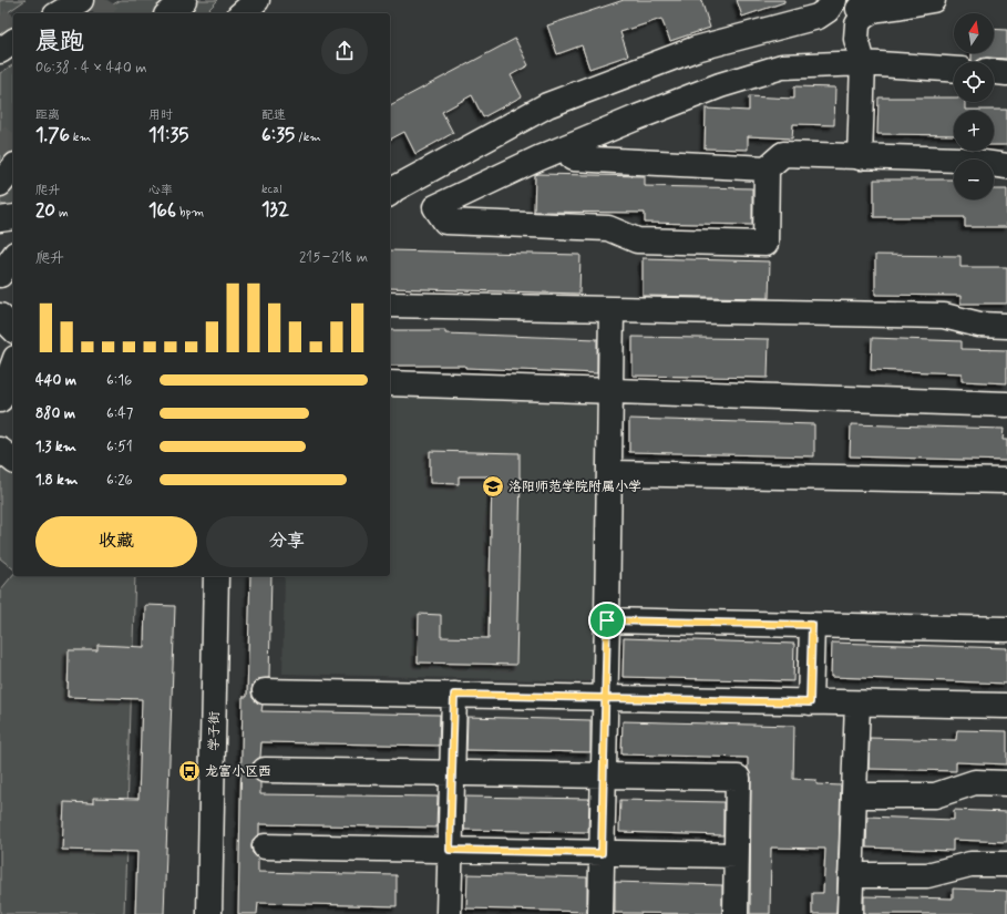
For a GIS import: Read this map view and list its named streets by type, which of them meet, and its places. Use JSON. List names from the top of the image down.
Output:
{
  "streets": {
    "main road": ["学子街"]
  },
  "places": {
    "school or university": ["洛阳师范学院附属小学"],
    "bus stop": ["龙富小区西"]
  },
  "north": "top",
  "page": {
    "map_buttons": ["+", "−"],
    "heading": ["晨跑", "06:38 · 4 × 440 m"],
    "stats": [
      ["距离", "1.76 km"],
      ["用时", "11:35"],
      ["配速", "6:35 /km"],
      ["爬升", "20 m"],
      ["心率", "166 bpm"],
      ["kcal", "132"]
    ],
    "chart": ["爬升", "215–218 m"],
    "list": [
      {
        "name": "440 m",
        "note": "6:16"
      },
      {
        "name": "880 m",
        "note": "6:47"
      },
      {
        "name": "1.3 km",
        "note": "6:51"
      },
      {
        "name": "1.8 km",
        "note": "6:26"
      }
    ],
    "buttons": ["收藏", "分享"]
  }
}
